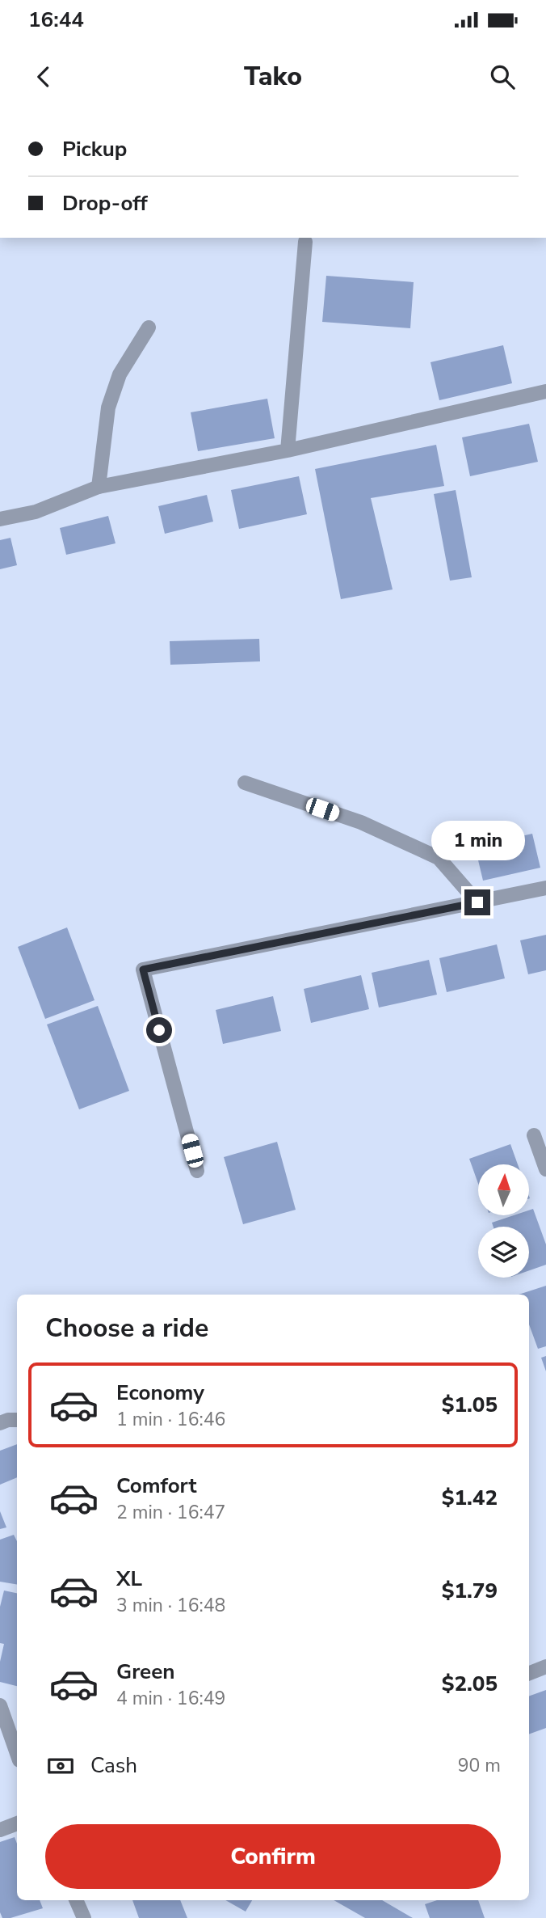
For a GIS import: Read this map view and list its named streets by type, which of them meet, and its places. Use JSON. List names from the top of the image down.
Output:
{
  "north": "top",
  "page": {
    "status": "16:44",
    "header": "Tako",
    "banner": ["Pickup", "Drop-off"],
    "bubble": "1 min",
    "heading": "Choose a ride",
    "list": [
      {
        "name": "Economy",
        "note": "1 min · 16:46",
        "value": "$1.05"
      },
      {
        "name": "Comfort",
        "note": "2 min · 16:47",
        "value": "$1.42"
      },
      {
        "name": "XL",
        "note": "3 min · 16:48",
        "value": "$1.79"
      },
      {
        "name": "Green",
        "note": "4 min · 16:49",
        "value": "$2.05"
      }
    ],
    "pay": ["Cash", "90 m"],
    "buttons": "Confirm"
  }
}
